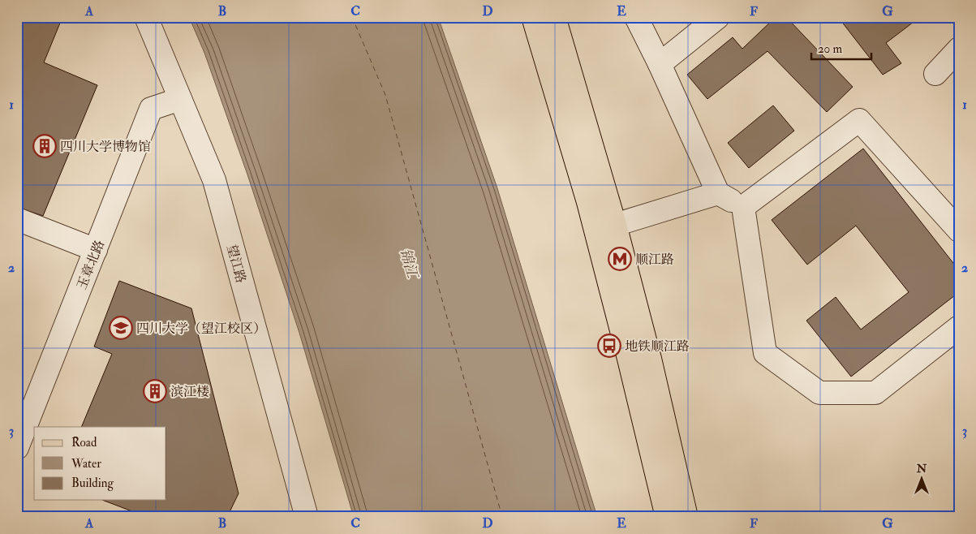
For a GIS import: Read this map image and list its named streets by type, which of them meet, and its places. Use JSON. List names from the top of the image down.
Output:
{
  "streets": {
    "street": ["望江路", "玉章北路"]
  },
  "crossings": [
    ["望江路", "玉章北路"]
  ],
  "water": ["锦江"],
  "places": {
    "building": ["四川大学博物馆", "滨江楼"],
    "metro station": ["顺江路"],
    "school or university": ["四川大学（望江校区）"],
    "bus stop": ["地铁顺江路"]
  },
  "legend": ["Road", "Water", "Building"],
  "scale_bar": "20 m",
  "north": "top",
  "grid": {
    "columns": [
      "A",
      "B",
      "C",
      "D",
      "E",
      "F",
      "G"
    ],
    "rows": ["1", "2", "3"]
  }
}
